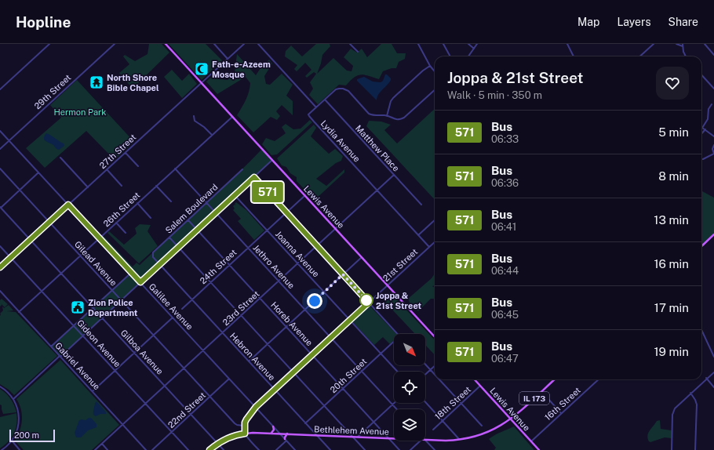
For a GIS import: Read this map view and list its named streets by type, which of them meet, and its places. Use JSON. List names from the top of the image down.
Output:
{
  "streets": {
    "main road": ["Lewis Avenue", "IL 173", "Bethlehem Avenue"],
    "street": [
      "29th Street",
      "Lydia Avenue",
      "Matthew Place",
      "27th Street",
      "Salem Boulevard",
      "26th Street",
      "Joanna Avenue",
      "Gilead Avenue",
      "21st Street",
      "24th Street",
      "Jethro Avenue",
      "Galilee Avenue",
      "23rd Street",
      "Horeb Avenue",
      "Gideon Avenue",
      "Gilboa Avenue",
      "Hebron Avenue",
      "Gabriel Avenue",
      "20th Street",
      "18th Street",
      "16th Street",
      "22nd Street"
    ]
  },
  "crossings": [
    ["29th Street", "Galilee Avenue"],
    ["Lydia Avenue", "21st Street"],
    ["Lydia Avenue", "23rd Street"],
    ["Matthew Place", "23rd Street"],
    ["27th Street", "Lewis Avenue"],
    ["27th Street", "Gilead Avenue"],
    ["27th Street", "Galilee Avenue"],
    ["27th Street", "Gideon Avenue"],
    ["27th Street", "Gilboa Avenue"],
    ["Lewis Avenue", "26th Street"],
    ["Lewis Avenue", "21st Street"],
    ["Lewis Avenue", "24th Street"],
    ["Lewis Avenue", "23rd Street"],
    ["Lewis Avenue", "IL 173"],
    ["Lewis Avenue", "18th Street"],
    ["Lewis Avenue", "16th Street"],
    ["Lewis Avenue", "Bethlehem Avenue"],
    ["Salem Boulevard", "Jethro Avenue"],
    ["Salem Boulevard", "Horeb Avenue"],
    ["Salem Boulevard", "Hebron Avenue"],
    ["26th Street", "Gilead Avenue"],
    ["26th Street", "Jethro Avenue"],
    ["26th Street", "Galilee Avenue"],
    ["26th Street", "Gideon Avenue"],
    ["26th Street", "Gilboa Avenue"],
    ["26th Street", "Gabriel Avenue"],
    ["Joanna Avenue", "21st Street"],
    ["Joanna Avenue", "24th Street"],
    ["Joanna Avenue", "23rd Street"],
    ["Joanna Avenue", "20th Street"],
    ["Gilead Avenue", "21st Street"],
    ["Gilead Avenue", "23rd Street"],
    ["Gilead Avenue", "22nd Street"],
    ["21st Street", "Jethro Avenue"],
    ["21st Street", "Galilee Avenue"],
    ["21st Street", "Horeb Avenue"],
    ["21st Street", "Hebron Avenue"],
    ["24th Street", "Jethro Avenue"],
    ["24th Street", "Horeb Avenue"],
    ["24th Street", "Hebron Avenue"],
    ["Jethro Avenue", "23rd Street"],
    ["Jethro Avenue", "20th Street"],
    ["Galilee Avenue", "23rd Street"],
    ["Galilee Avenue", "22nd Street"],
    ["Galilee Avenue", "Bethlehem Avenue"],
    ["23rd Street", "Horeb Avenue"],
    ["23rd Street", "Gideon Avenue"],
    ["23rd Street", "Gilboa Avenue"],
    ["23rd Street", "Hebron Avenue"],
    ["23rd Street", "Gabriel Avenue"],
    ["Horeb Avenue", "20th Street"],
    ["Horeb Avenue", "Bethlehem Avenue"],
    ["Gideon Avenue", "22nd Street"],
    ["Gilboa Avenue", "22nd Street"],
    ["Gilboa Avenue", "Bethlehem Avenue"],
    ["Hebron Avenue", "20th Street"],
    ["Hebron Avenue", "Bethlehem Avenue"],
    ["IL 173", "Bethlehem Avenue"]
  ],
  "parks": ["Hermon Park"],
  "places": {
    "mosque": ["Fath-e-Azeem Mosque"],
    "temple": ["North Shore Bible Chapel"],
    "other": ["Joppa & 21st Street"],
    "public building": ["Zion Police Department"]
  },
  "lines": ["bus line 571"],
  "scale_bar": "200 m",
  "north": "bottom right",
  "page": {
    "header": "Hopline",
    "nav": ["Map", "Layers", "Share"],
    "on_map": "571",
    "heading": ["Joppa & 21st Street", "Walk · 5 min · 350 m"],
    "list": [
      {
        "mark": "571",
        "name": "Bus",
        "note": "06:33",
        "value": "5 min"
      },
      {
        "mark": "571",
        "name": "Bus",
        "note": "06:36",
        "value": "8 min"
      },
      {
        "mark": "571",
        "name": "Bus",
        "note": "06:41",
        "value": "13 min"
      },
      {
        "mark": "571",
        "name": "Bus",
        "note": "06:44",
        "value": "16 min"
      },
      {
        "mark": "571",
        "name": "Bus",
        "note": "06:45",
        "value": "17 min"
      },
      {
        "mark": "571",
        "name": "Bus",
        "note": "06:47",
        "value": "19 min"
      }
    ],
    "scale": "200 m"
  }
}
